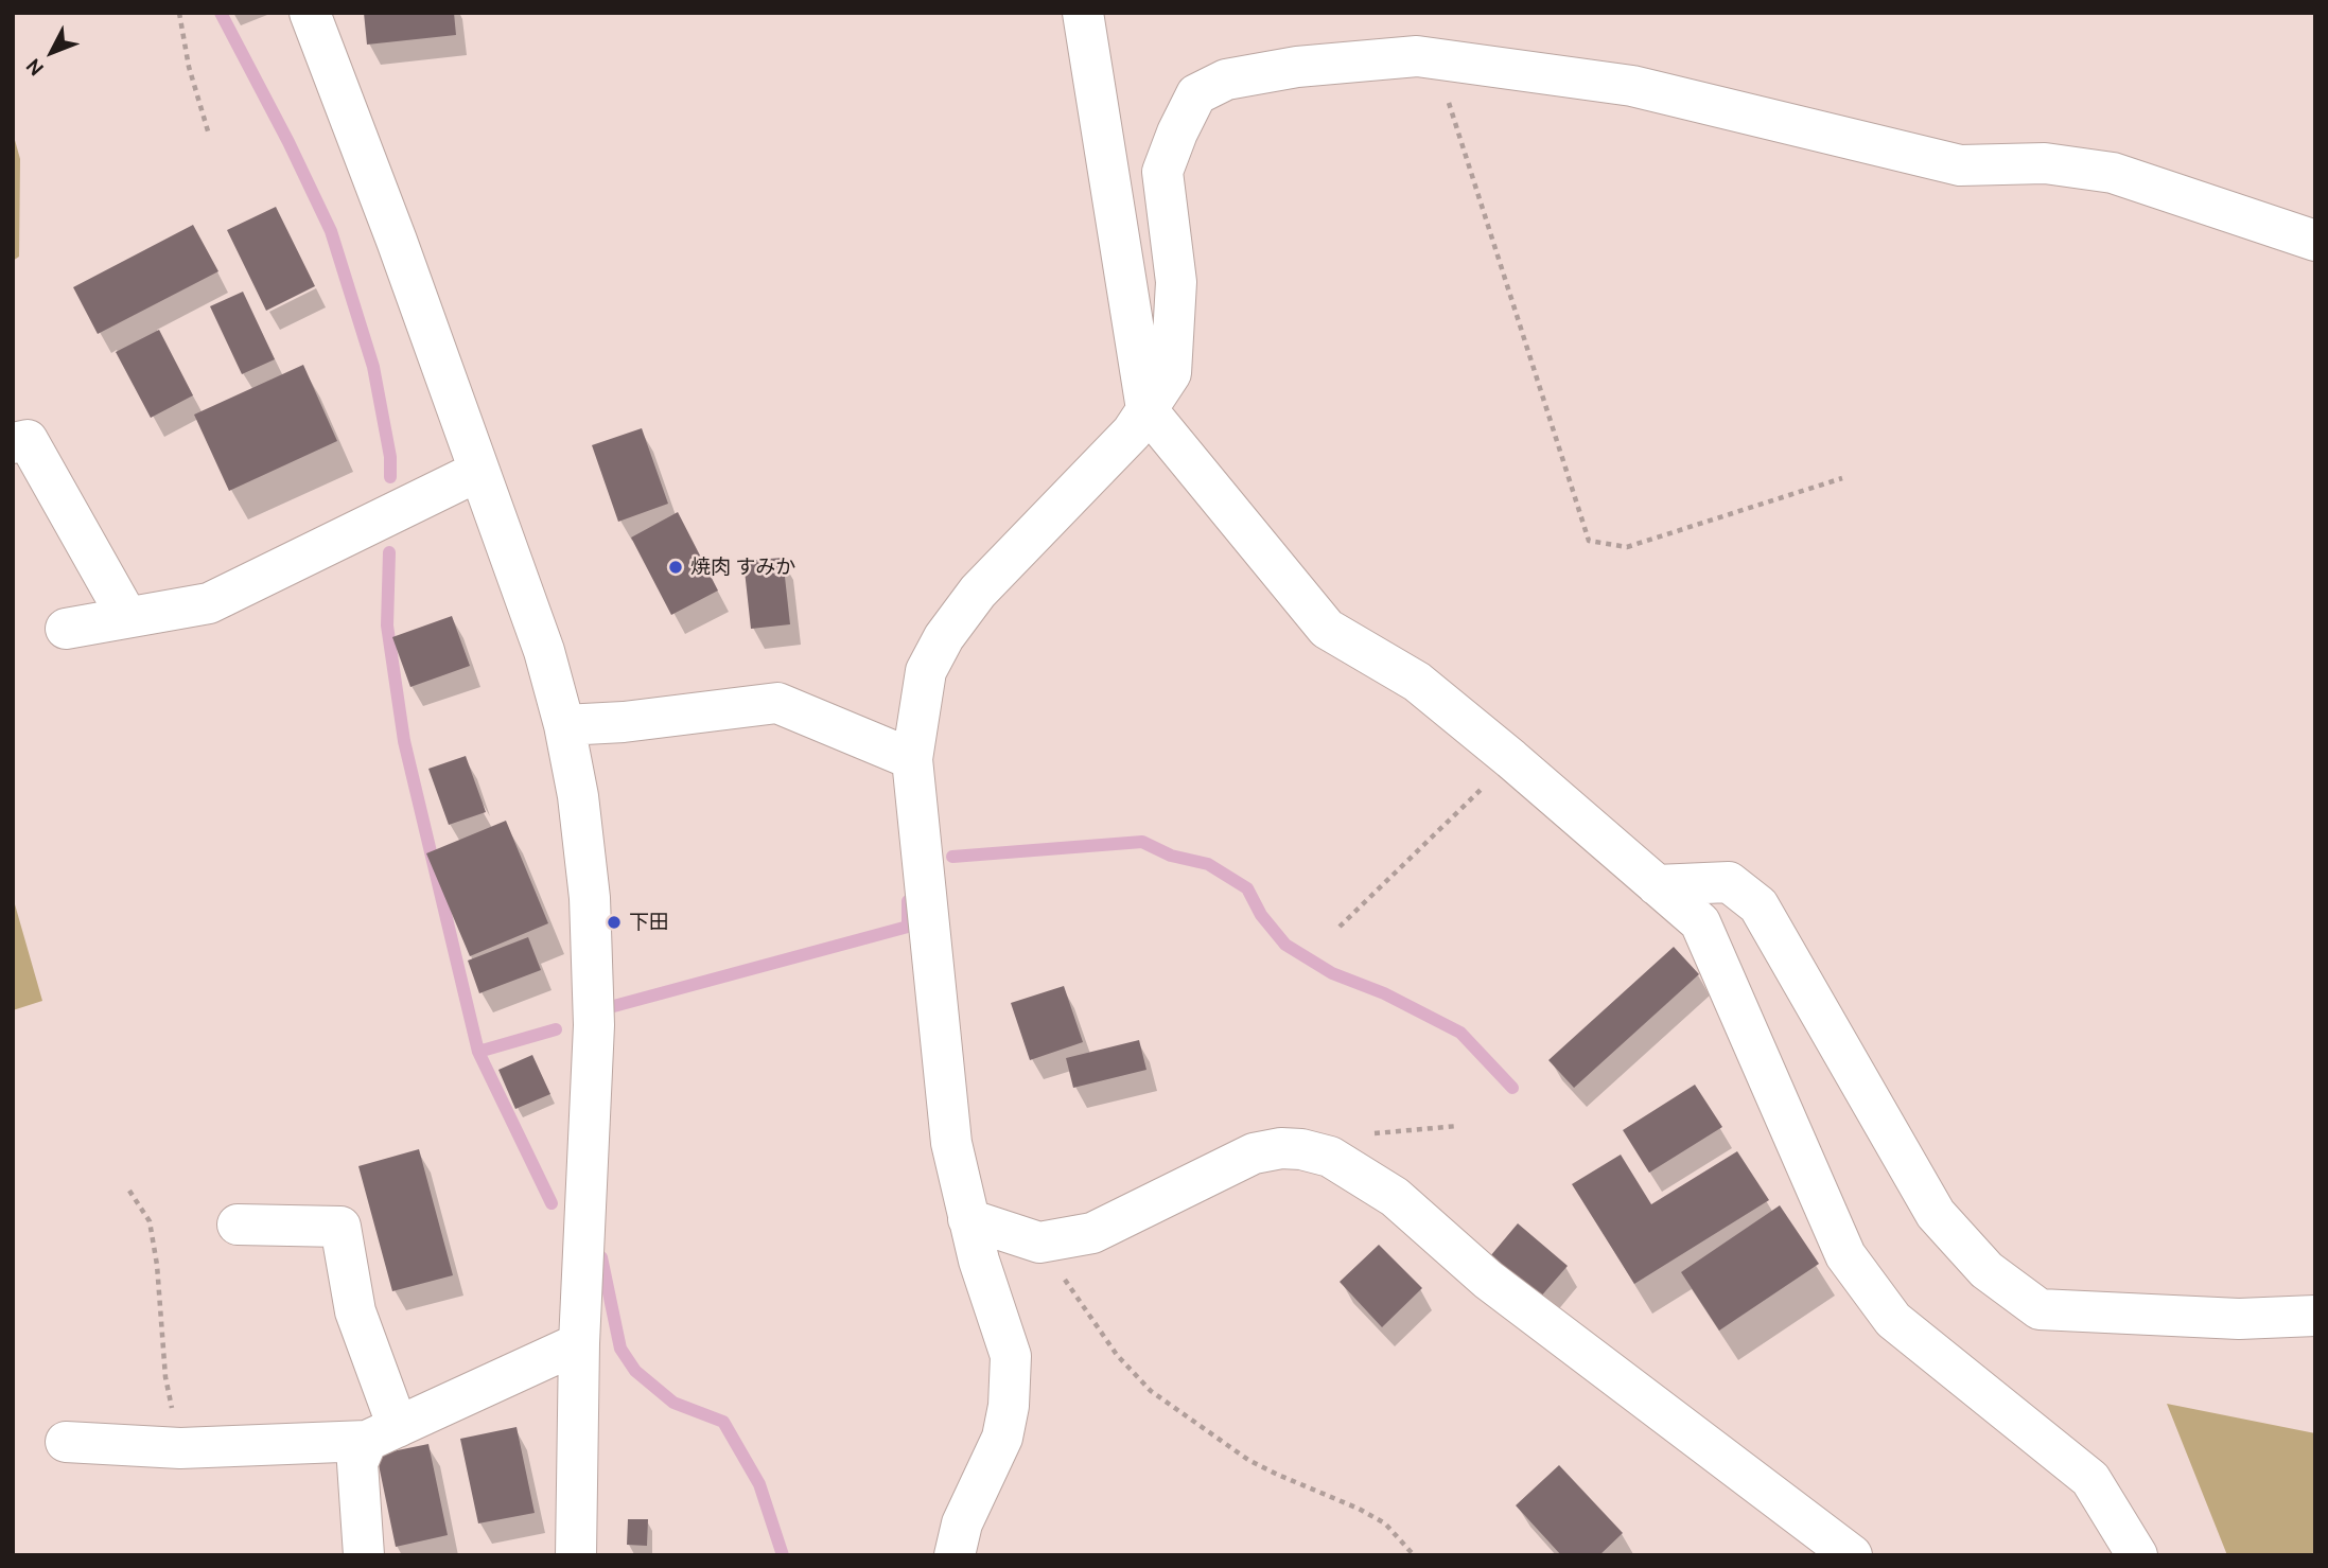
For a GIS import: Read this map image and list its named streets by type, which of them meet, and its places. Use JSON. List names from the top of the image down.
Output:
{
  "places": ["焼肉 すみか", "下田"],
  "north": "bottom left"
}
